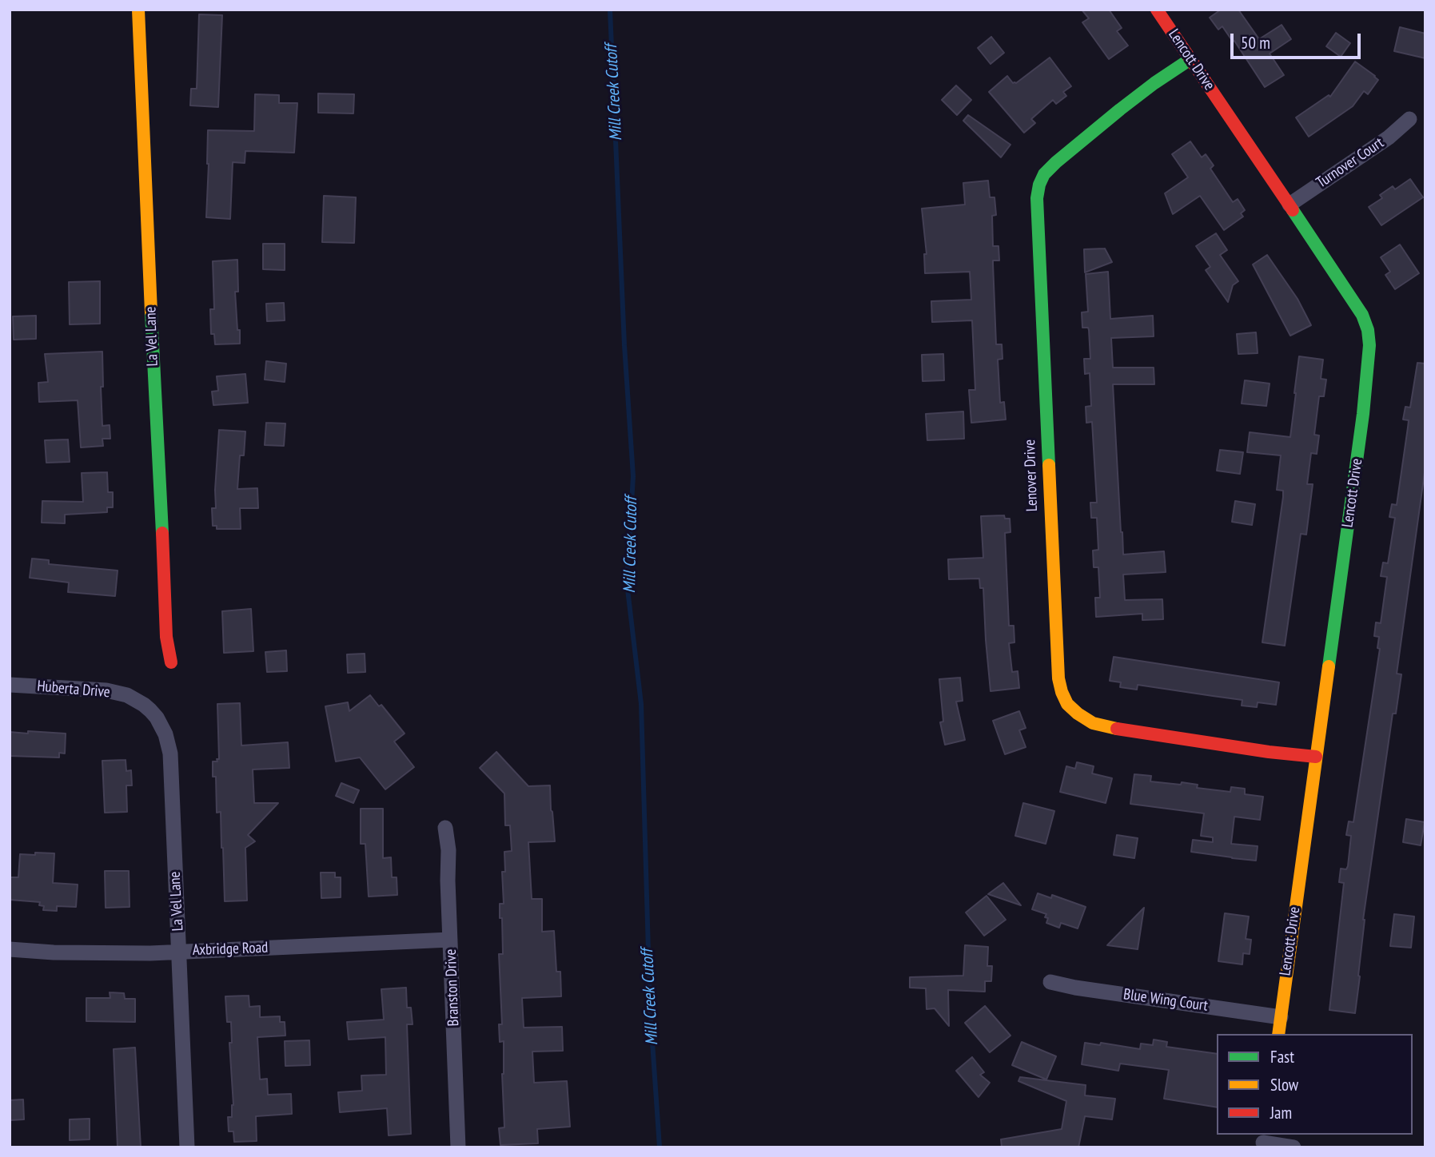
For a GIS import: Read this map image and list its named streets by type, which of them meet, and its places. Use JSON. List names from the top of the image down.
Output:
{
  "streets": {
    "street": [
      "Lencott Drive",
      "Turnover Court",
      "La Vel Lane",
      "Lenover Drive",
      "Huberta Drive",
      "Axbridge Road",
      "Branston Drive",
      "Blue Wing Court"
    ]
  },
  "crossings": [
    ["Lencott Drive", "Turnover Court"],
    ["Lencott Drive", "Lenover Drive"],
    ["Lencott Drive", "Blue Wing Court"],
    ["La Vel Lane", "Huberta Drive"],
    ["La Vel Lane", "Axbridge Road"],
    ["Axbridge Road", "Branston Drive"]
  ],
  "water": ["Mill Creek Cutoff"],
  "legend": ["Fast", "Slow", "Jam"],
  "scale_bar": "50 m"
}
